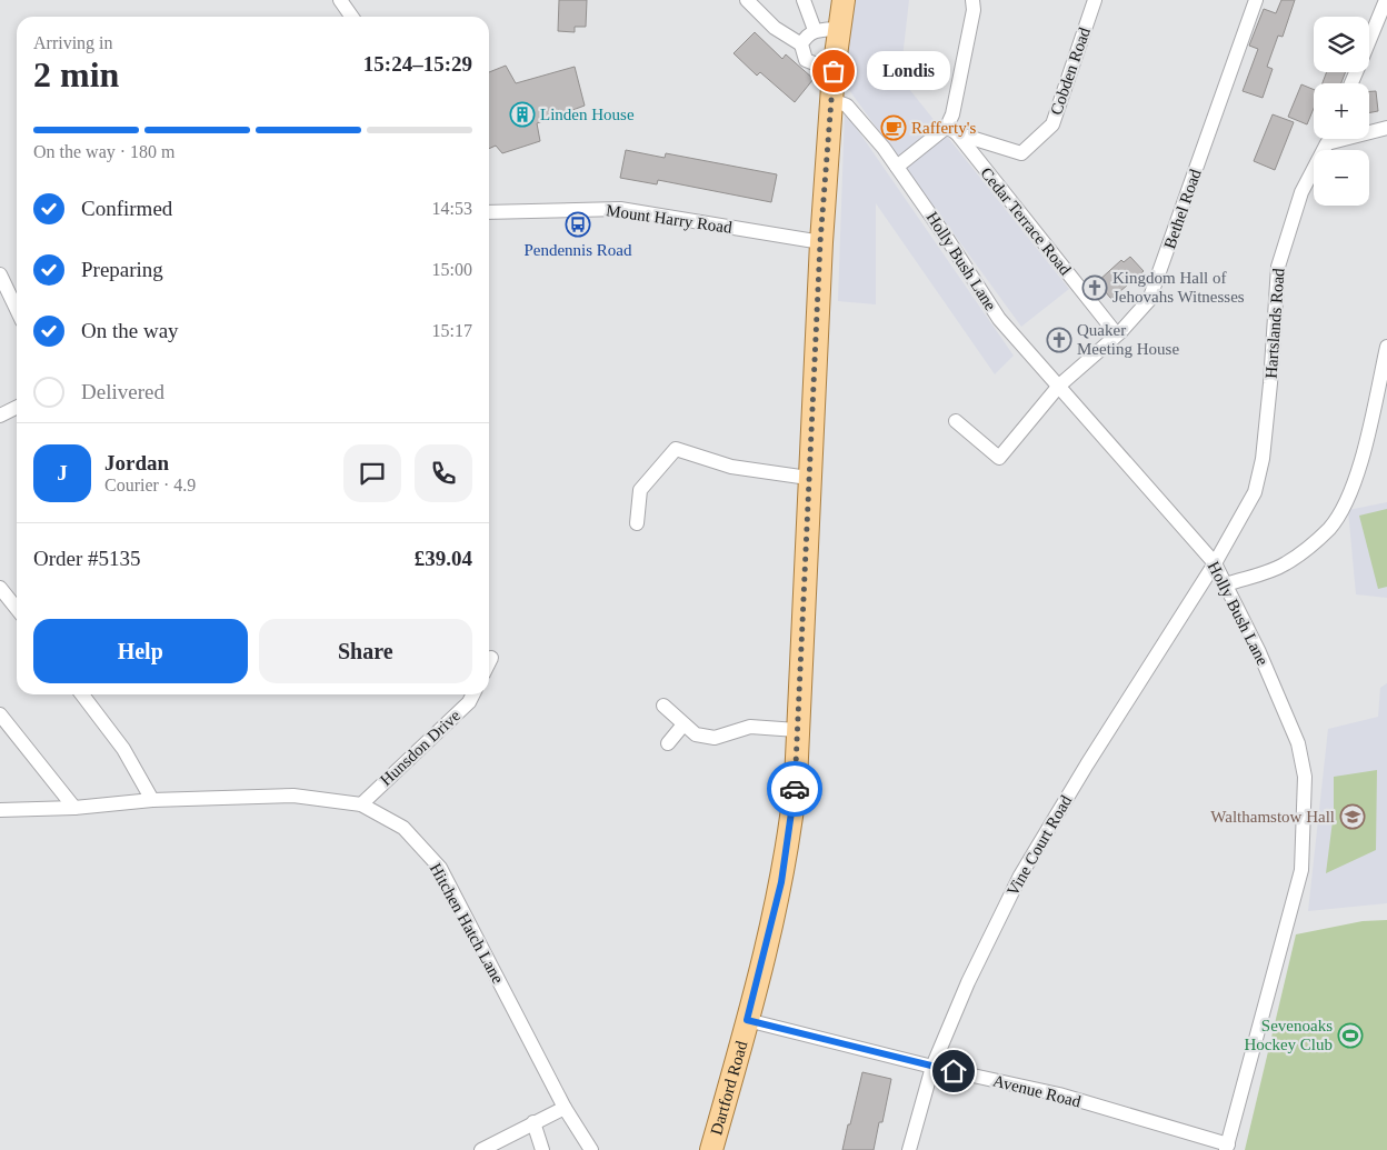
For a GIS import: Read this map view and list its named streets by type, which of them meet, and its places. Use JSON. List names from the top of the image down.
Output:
{
  "streets": {
    "main road": ["Dartford Road"],
    "street": [
      "Cobden Road",
      "Bethel Road",
      "Mount Harry Road",
      "Cedar Terrace Road",
      "Holly Bush Lane",
      "Hartslands Road",
      "Hunsdon Drive",
      "Vine Court Road",
      "Hitchen Hatch Lane",
      "Avenue Road"
    ]
  },
  "crossings": [
    ["Cobden Road", "Cedar Terrace Road"],
    ["Bethel Road", "Cedar Terrace Road"],
    ["Bethel Road", "Holly Bush Lane"],
    ["Mount Harry Road", "Dartford Road"],
    ["Holly Bush Lane", "Hartslands Road"],
    ["Holly Bush Lane", "Vine Court Road"],
    ["Holly Bush Lane", "Dartford Road"],
    ["Holly Bush Lane", "Avenue Road"],
    ["Hartslands Road", "Vine Court Road"],
    ["Hunsdon Drive", "Hitchen Hatch Lane"],
    ["Vine Court Road", "Avenue Road"],
    ["Dartford Road", "Avenue Road"]
  ],
  "places": {
    "other": ["Londis"],
    "building": ["Linden House"],
    "cafe": ["Rafferty's"],
    "bus stop": ["Pendennis Road"],
    "church": ["Kingdom Hall of Jehovahs Witnesses", "Quaker Meeting House"],
    "school or university": ["Walthamstow Hall"],
    "sports": ["Sevenoaks Hockey Club"]
  },
  "page": {
    "map_buttons": ["+", "−"],
    "heading": ["2 min", "Arriving in", "15:24–15:29"],
    "panel": [
      "Jordan",
      "Courier · 4.9",
      "Order #5135",
      "£39.04"
    ],
    "bubble": "Londis",
    "bar": "On the way · 180 m",
    "list": [
      ["Confirmed", "14:53"],
      ["Preparing", "15:00"],
      ["On the way", "15:17"],
      "Delivered"
    ],
    "round": "J",
    "buttons": ["Help", "Share"]
  }
}
